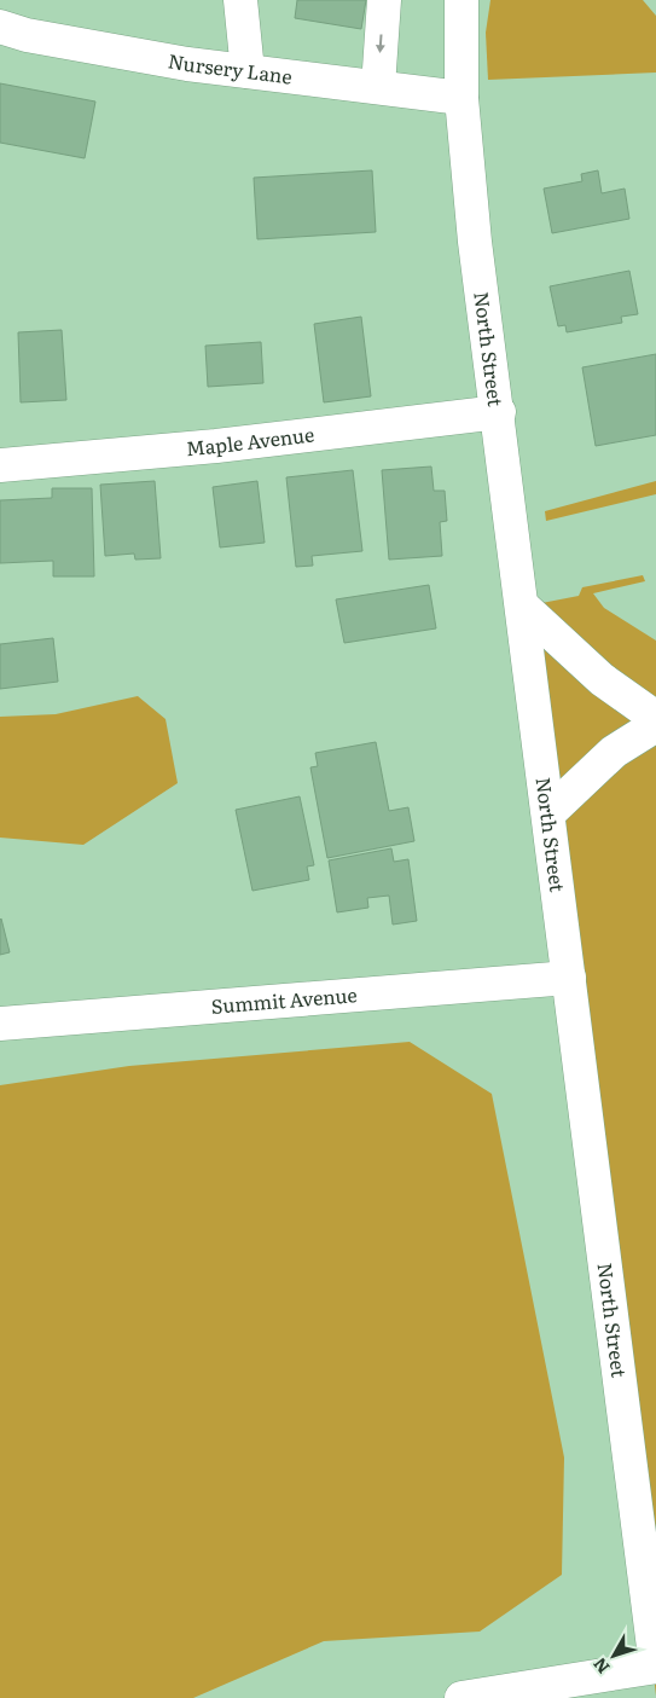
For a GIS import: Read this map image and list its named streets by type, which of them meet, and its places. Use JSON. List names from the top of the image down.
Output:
{
  "streets": {
    "street": [
      "Nursery Lane",
      "North Street",
      "Maple Avenue",
      "Summit Avenue"
    ]
  },
  "crossings": [
    ["Nursery Lane", "North Street"],
    ["North Street", "Maple Avenue"],
    ["North Street", "Summit Avenue"]
  ],
  "north": "bottom left"
}
